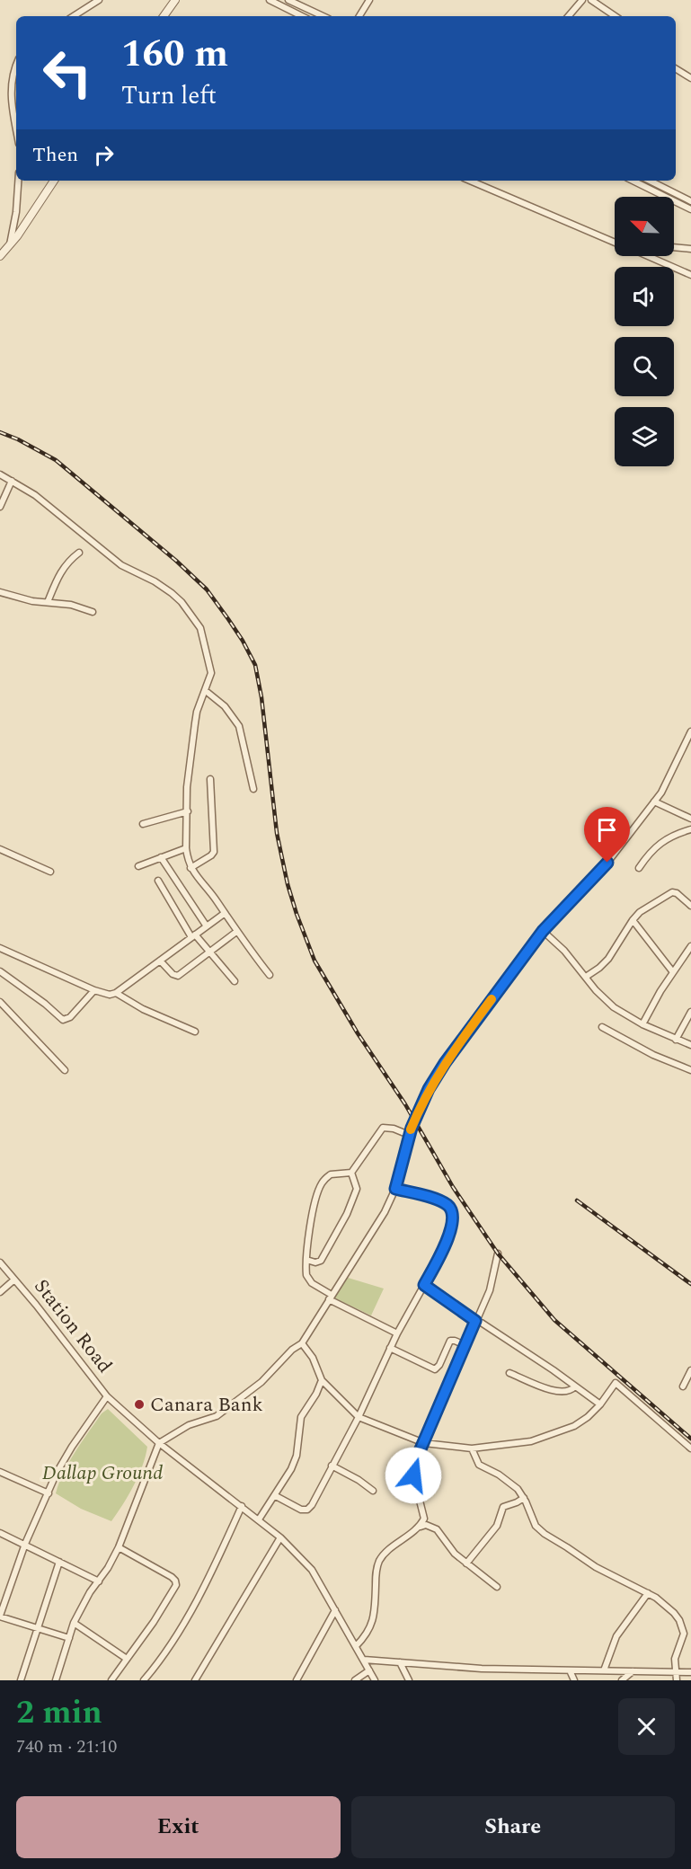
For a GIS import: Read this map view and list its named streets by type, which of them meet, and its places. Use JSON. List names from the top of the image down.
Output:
{
  "streets": {
    "street": ["Station Road"]
  },
  "parks": ["Dallap Ground"],
  "places": ["Canara Bank"],
  "north": "top left",
  "page": {
    "turn": ["160 m", "Turn left"],
    "then": "Then",
    "heading": ["2 min", "740 m · 21:10"],
    "buttons": ["Exit", "Share"]
  }
}
